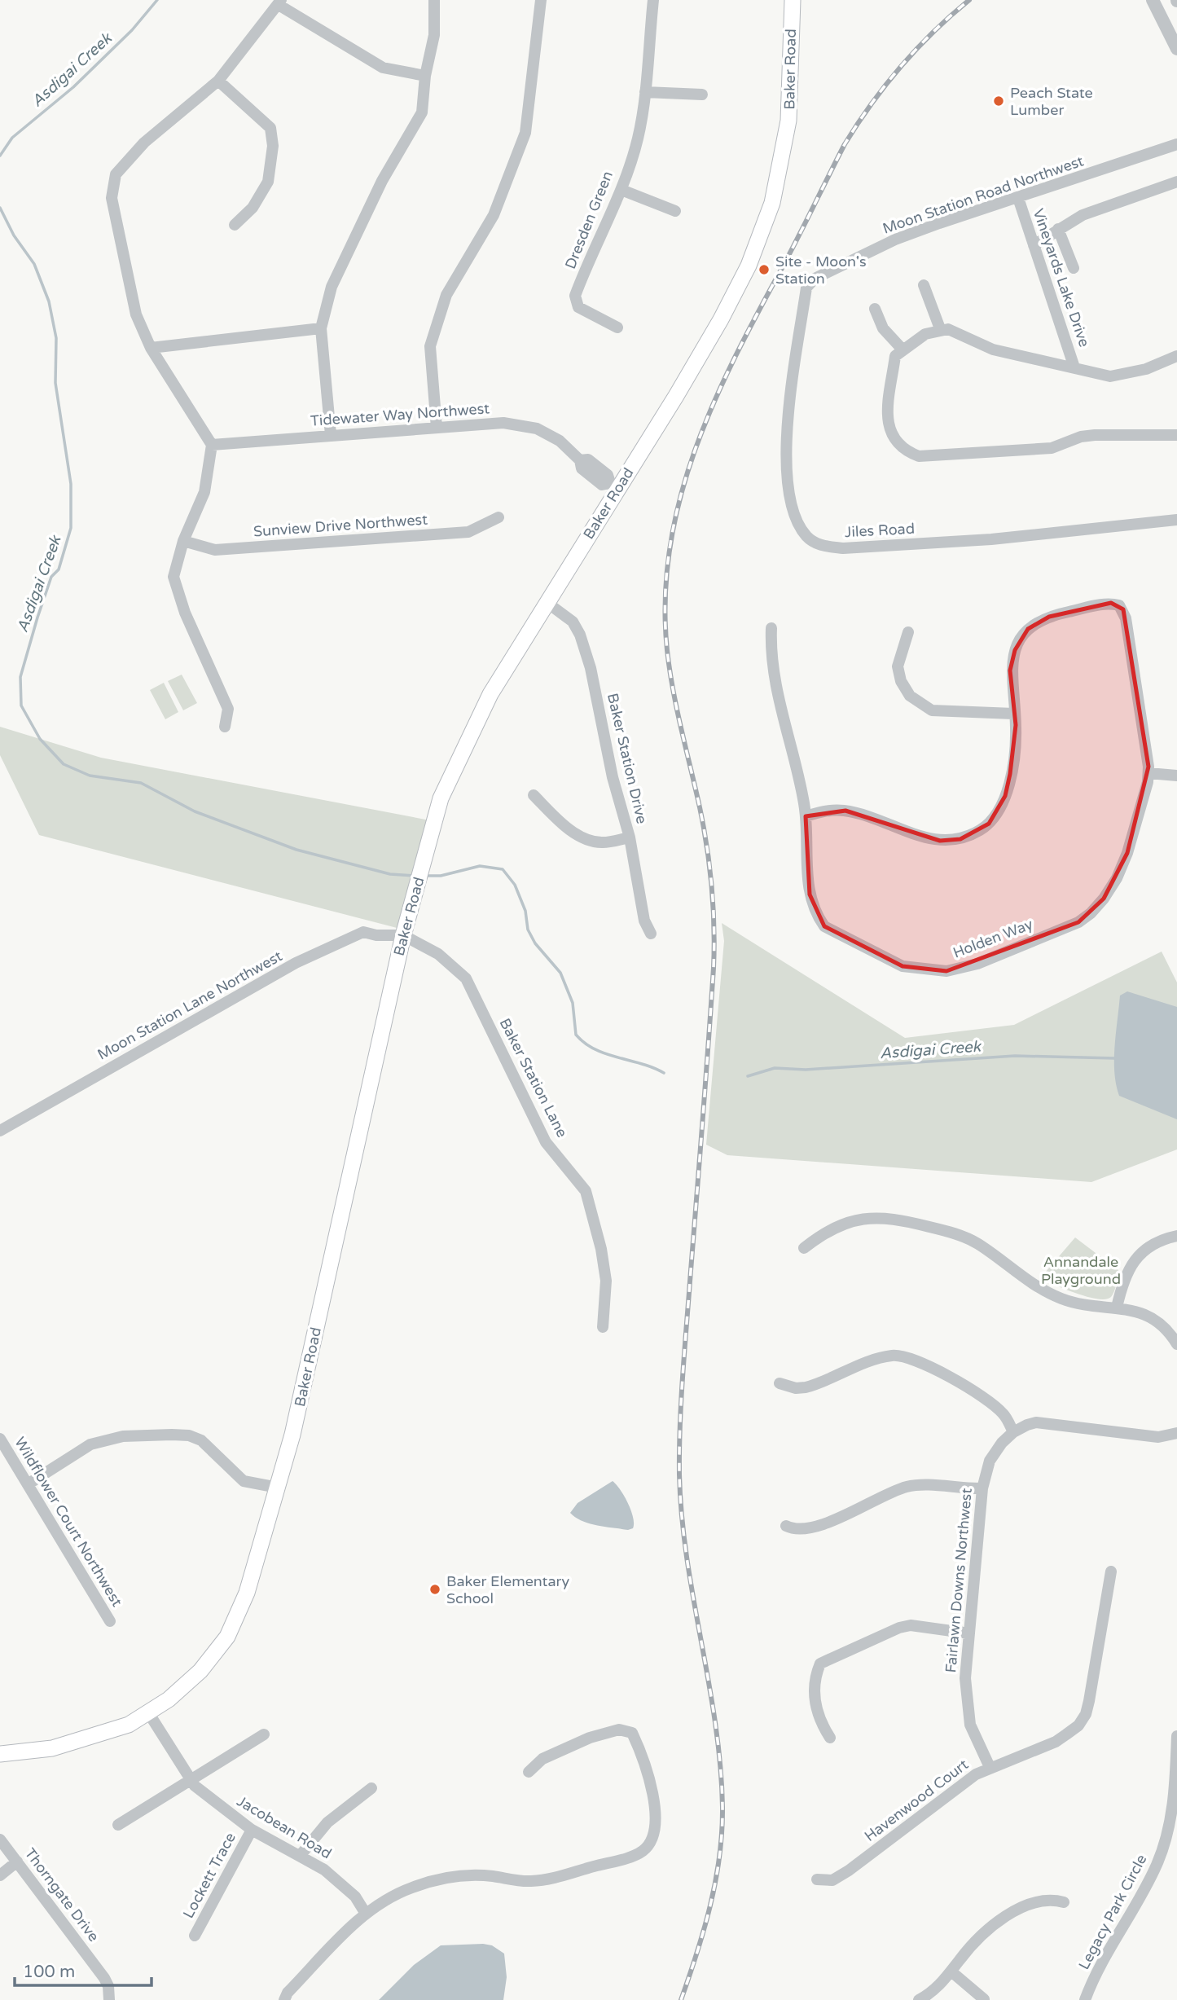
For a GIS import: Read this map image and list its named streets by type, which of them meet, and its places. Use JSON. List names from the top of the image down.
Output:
{
  "streets": {
    "main road": ["Baker Road"],
    "street": [
      "Moon Station Road Northwest",
      "Dresden Green",
      "Vineyards Lake Drive",
      "Tidewater Way Northwest",
      "Sunview Drive Northwest",
      "Jiles Road",
      "Baker Station Drive",
      "Holden Way",
      "Moon Station Lane Northwest",
      "Baker Station Lane",
      "Wildflower Court Northwest",
      "Fairlawn Downs Northwest",
      "Havenwood Court",
      "Jacobean Road",
      "Lockett Trace",
      "Thorngate Drive",
      "Legacy Park Circle"
    ]
  },
  "crossings": [
    ["Baker Road", "Tidewater Way Northwest"],
    ["Baker Road", "Baker Station Drive"],
    ["Baker Road", "Moon Station Lane Northwest"],
    ["Baker Road", "Baker Station Lane"],
    ["Baker Road", "Jacobean Road"],
    ["Moon Station Road Northwest", "Vineyards Lake Drive"],
    ["Moon Station Road Northwest", "Jiles Road"],
    ["Moon Station Lane Northwest", "Baker Station Lane"],
    ["Fairlawn Downs Northwest", "Havenwood Court"],
    ["Jacobean Road", "Lockett Trace"]
  ],
  "water": ["Asdigai Creek"],
  "parks": ["Annandale Playground"],
  "places": ["Peach State Lumber", "Site - Moon's Station", "Baker Elementary School"],
  "scale_bar": "100 m"
}
